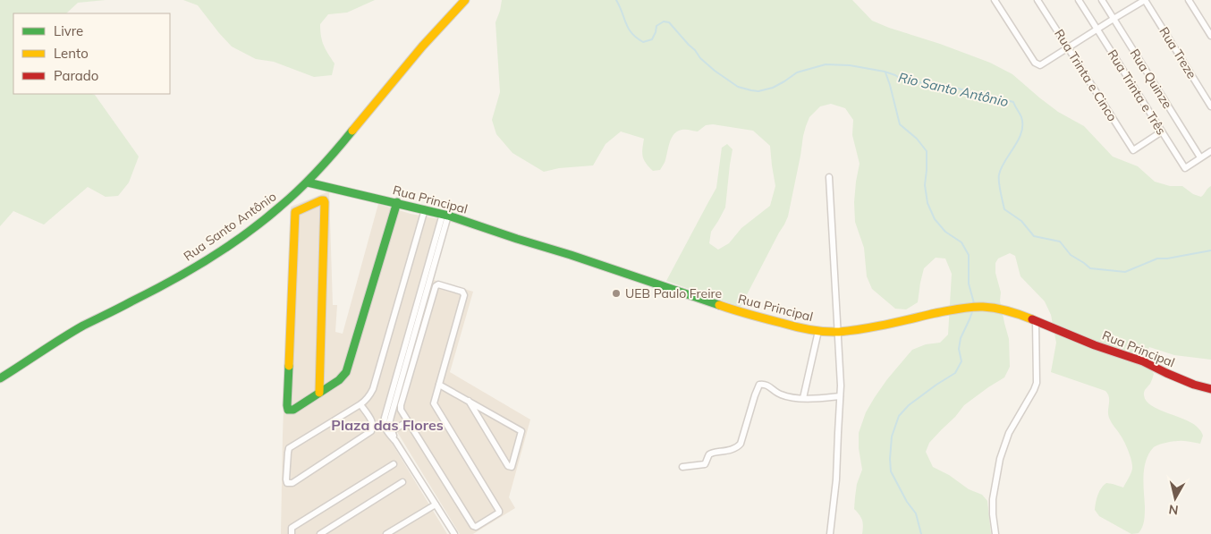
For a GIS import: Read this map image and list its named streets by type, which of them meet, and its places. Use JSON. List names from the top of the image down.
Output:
{
  "streets": {
    "street": [
      "Rua Treze",
      "Rua Trinta e Cinco",
      "Rua Quinze",
      "Rua Trinta e Três",
      "Rua Principal",
      "Rua Santo Antônio"
    ]
  },
  "crossings": [
    ["Rua Trinta e Cinco", "Rua Trinta e Três"],
    ["Rua Quinze", "Rua Trinta e Três"],
    ["Rua Principal", "Rua Santo Antônio"]
  ],
  "districts": ["Plaza das Flores"],
  "water": ["Rio Santo Antônio"],
  "places": ["UEB Paulo Freire"],
  "legend": ["Livre", "Lento", "Parado"],
  "north": "bottom"
}
